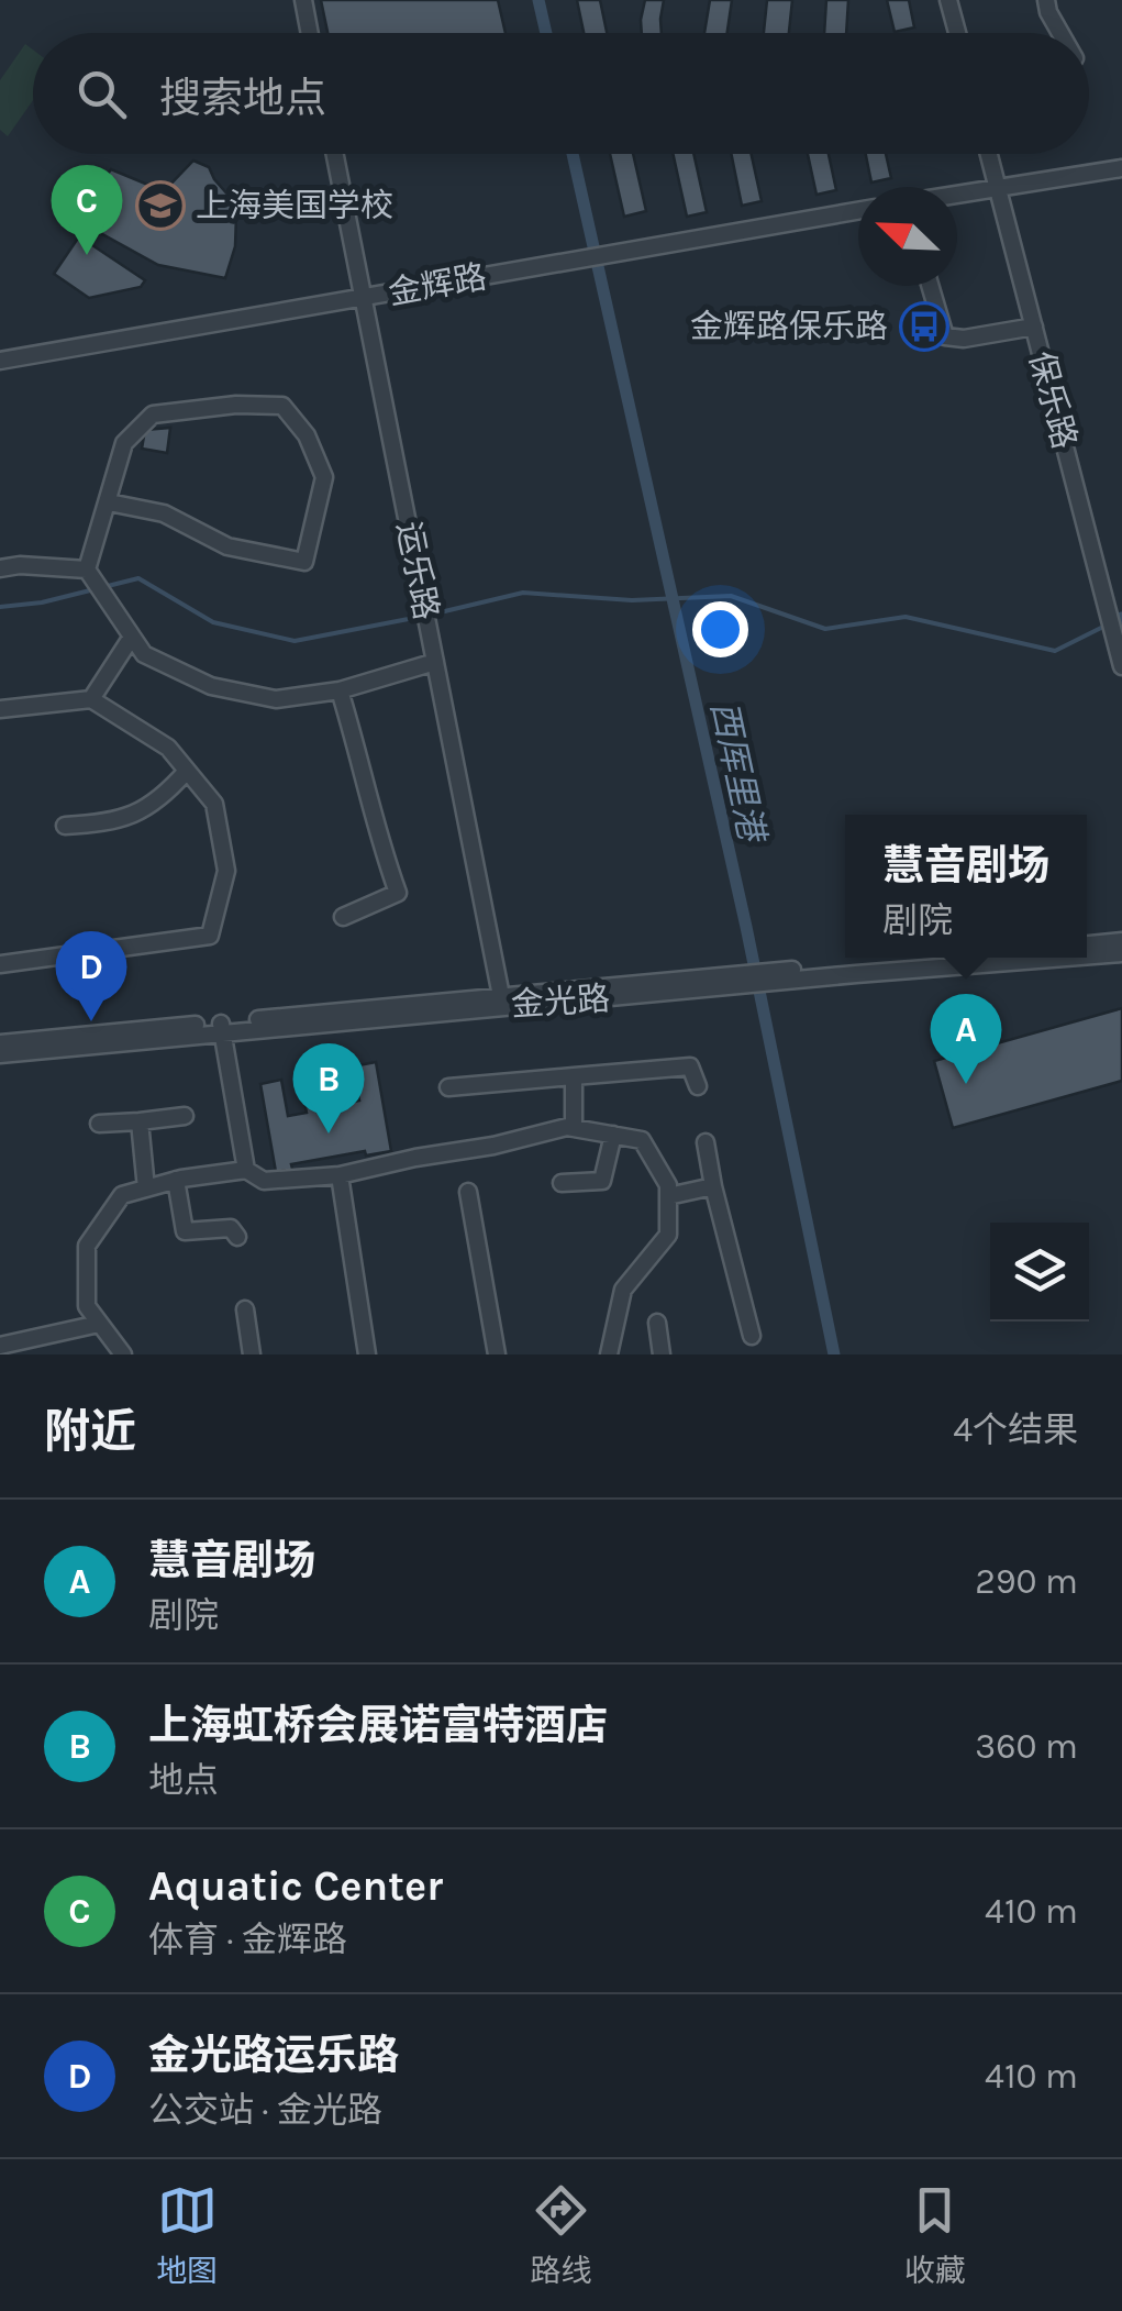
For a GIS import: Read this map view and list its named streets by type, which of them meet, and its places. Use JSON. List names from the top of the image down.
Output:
{
  "streets": {
    "street": [
      "金辉路",
      "保乐路",
      "运乐路",
      "金光路"
    ]
  },
  "crossings": [
    ["金辉路", "运乐路"],
    ["运乐路", "金光路"]
  ],
  "water": ["西厍里港"],
  "places": {
    "school or university": ["上海美国学校"],
    "bus stop": ["金辉路保乐路"]
  },
  "north": "top left",
  "page": {
    "search": "搜索地点",
    "pins": [
      "C",
      "D",
      "A",
      "B"
    ],
    "popup": ["慧音剧场", "剧院"],
    "heading": ["附近", "4个结果"],
    "list": [
      {
        "mark": "A",
        "name": "慧音剧场",
        "note": "剧院",
        "value": "290 m"
      },
      {
        "mark": "B",
        "name": "上海虹桥会展诺富特酒店",
        "note": "地点",
        "value": "360 m"
      },
      {
        "mark": "C",
        "name": "Aquatic Center",
        "note": "体育 · 金辉路",
        "value": "410 m"
      },
      {
        "mark": "D",
        "name": "金光路运乐路",
        "note": "公交站 · 金光路",
        "value": "410 m"
      }
    ],
    "nav": ["地图", "路线", "收藏"]
  }
}
